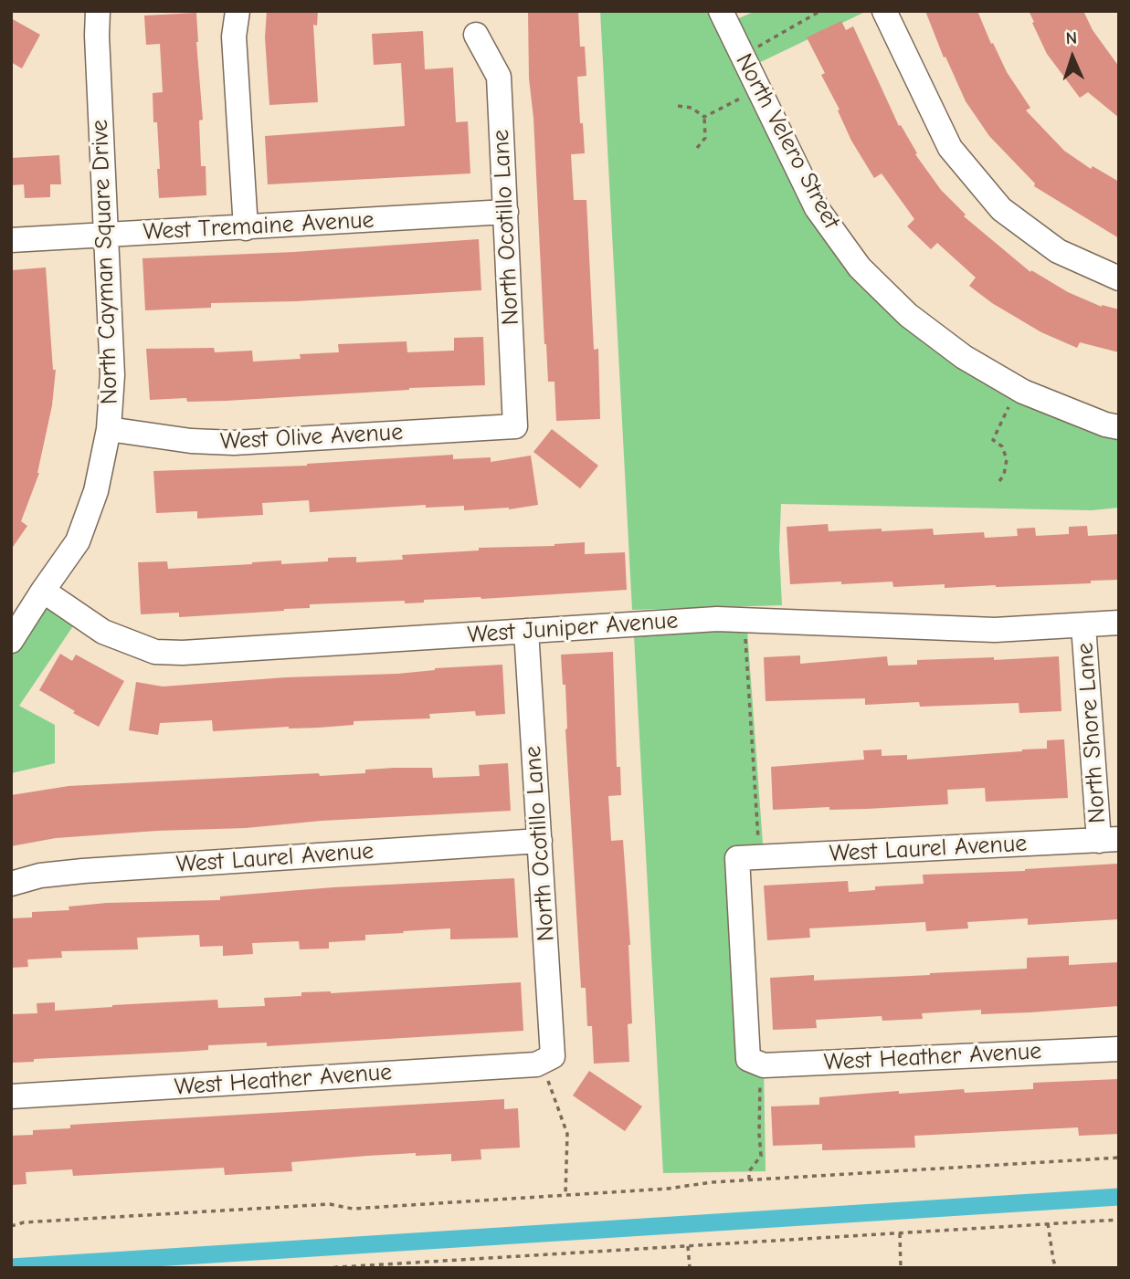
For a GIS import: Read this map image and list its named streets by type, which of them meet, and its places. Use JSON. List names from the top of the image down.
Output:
{
  "streets": {
    "street": [
      "North Velero Street",
      "West Tremaine Avenue",
      "North Ocotillo Lane",
      "North Cayman Square Drive",
      "West Olive Avenue",
      "West Juniper Avenue",
      "North Shore Lane",
      "West Laurel Avenue",
      "West Heather Avenue"
    ]
  },
  "crossings": [
    ["West Tremaine Avenue", "North Ocotillo Lane"],
    ["West Tremaine Avenue", "North Cayman Square Drive"],
    ["North Ocotillo Lane", "West Olive Avenue"],
    ["North Ocotillo Lane", "West Juniper Avenue"],
    ["North Ocotillo Lane", "West Laurel Avenue"],
    ["North Ocotillo Lane", "West Heather Avenue"],
    ["North Cayman Square Drive", "West Olive Avenue"],
    ["North Cayman Square Drive", "West Juniper Avenue"],
    ["West Juniper Avenue", "North Shore Lane"],
    ["North Shore Lane", "West Laurel Avenue"]
  ],
  "north": "top"
}
